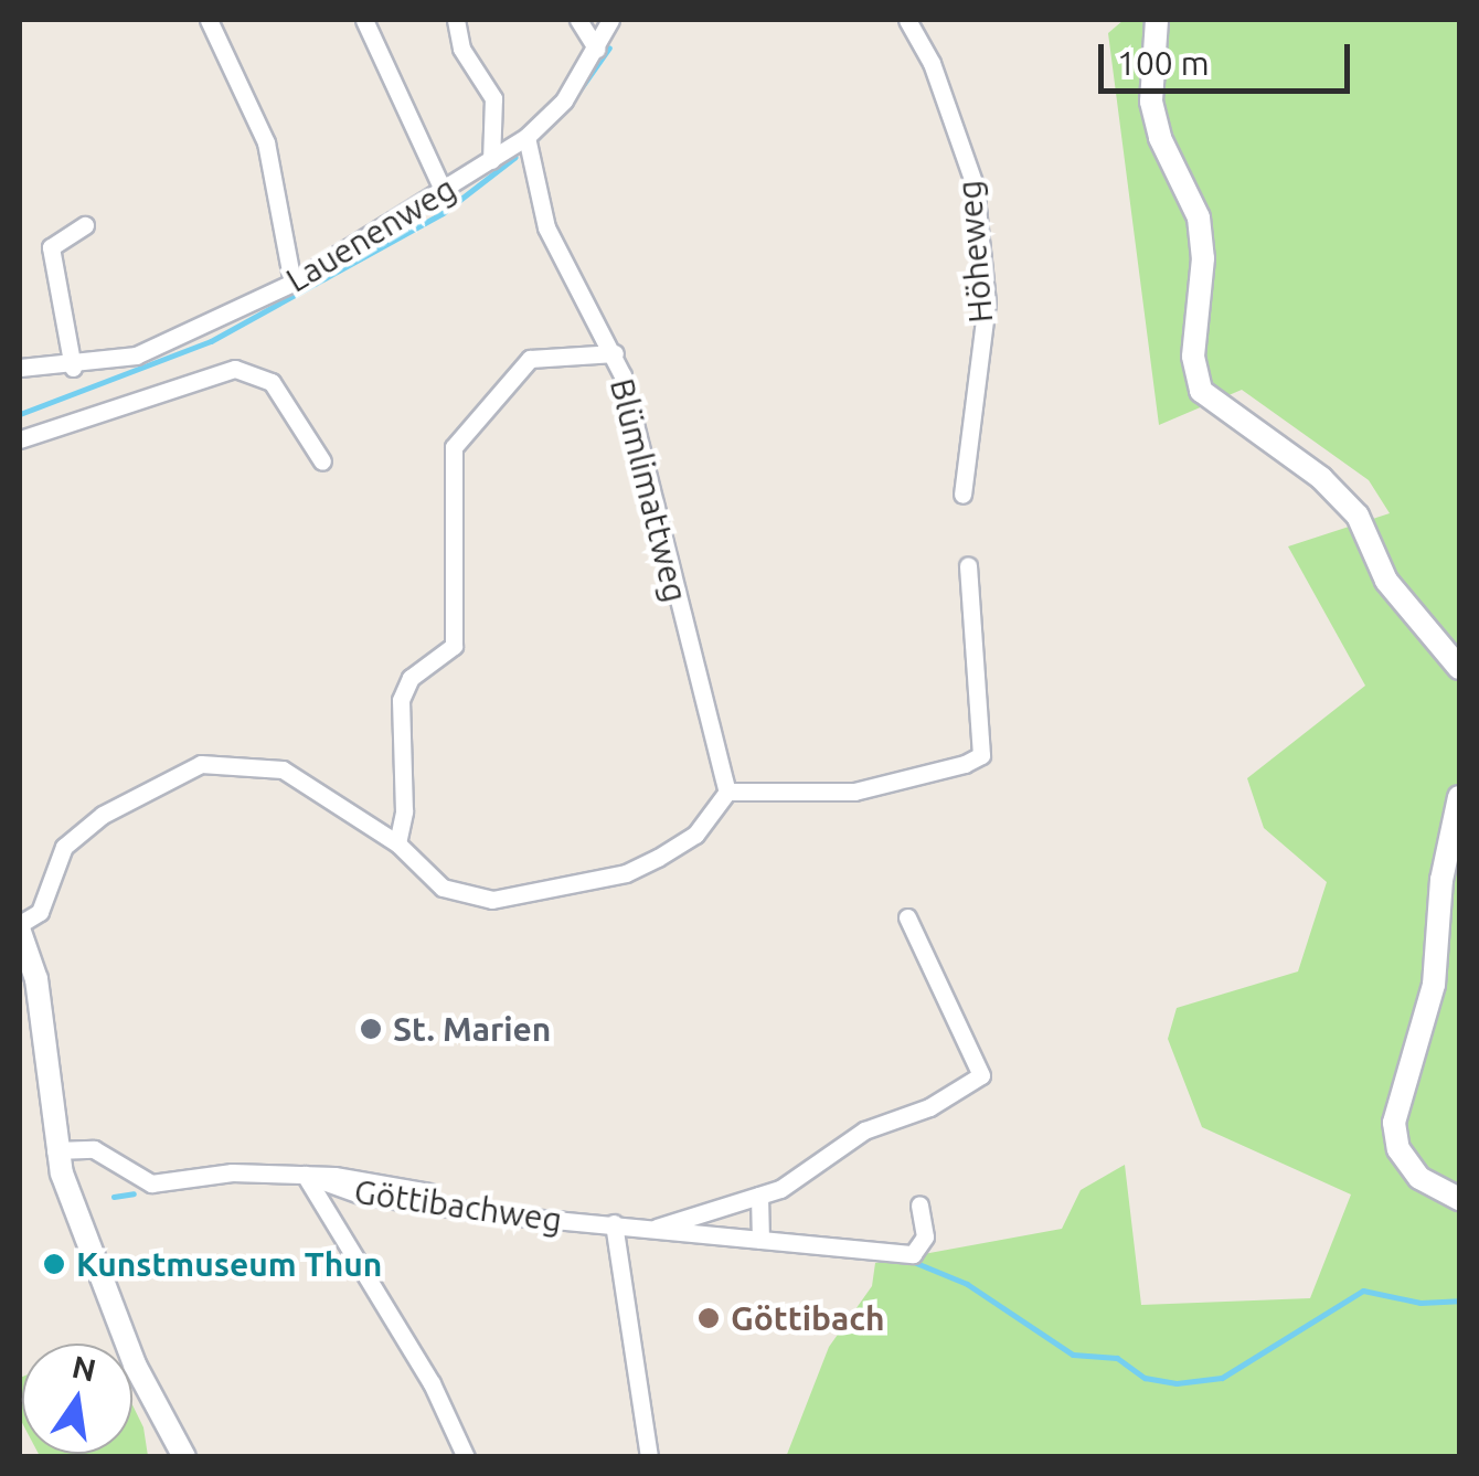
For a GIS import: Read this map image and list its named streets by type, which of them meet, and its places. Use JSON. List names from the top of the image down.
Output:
{
  "streets": {
    "street": [
      "Lauenenweg",
      "Höheweg",
      "Blümlimattweg",
      "Göttibachweg"
    ]
  },
  "crossings": [
    ["Lauenenweg", "Blümlimattweg"]
  ],
  "places": ["St. Marien", "Kunstmuseum Thun", "Göttibach"],
  "scale_bar": "100 m",
  "north": "top"
}
